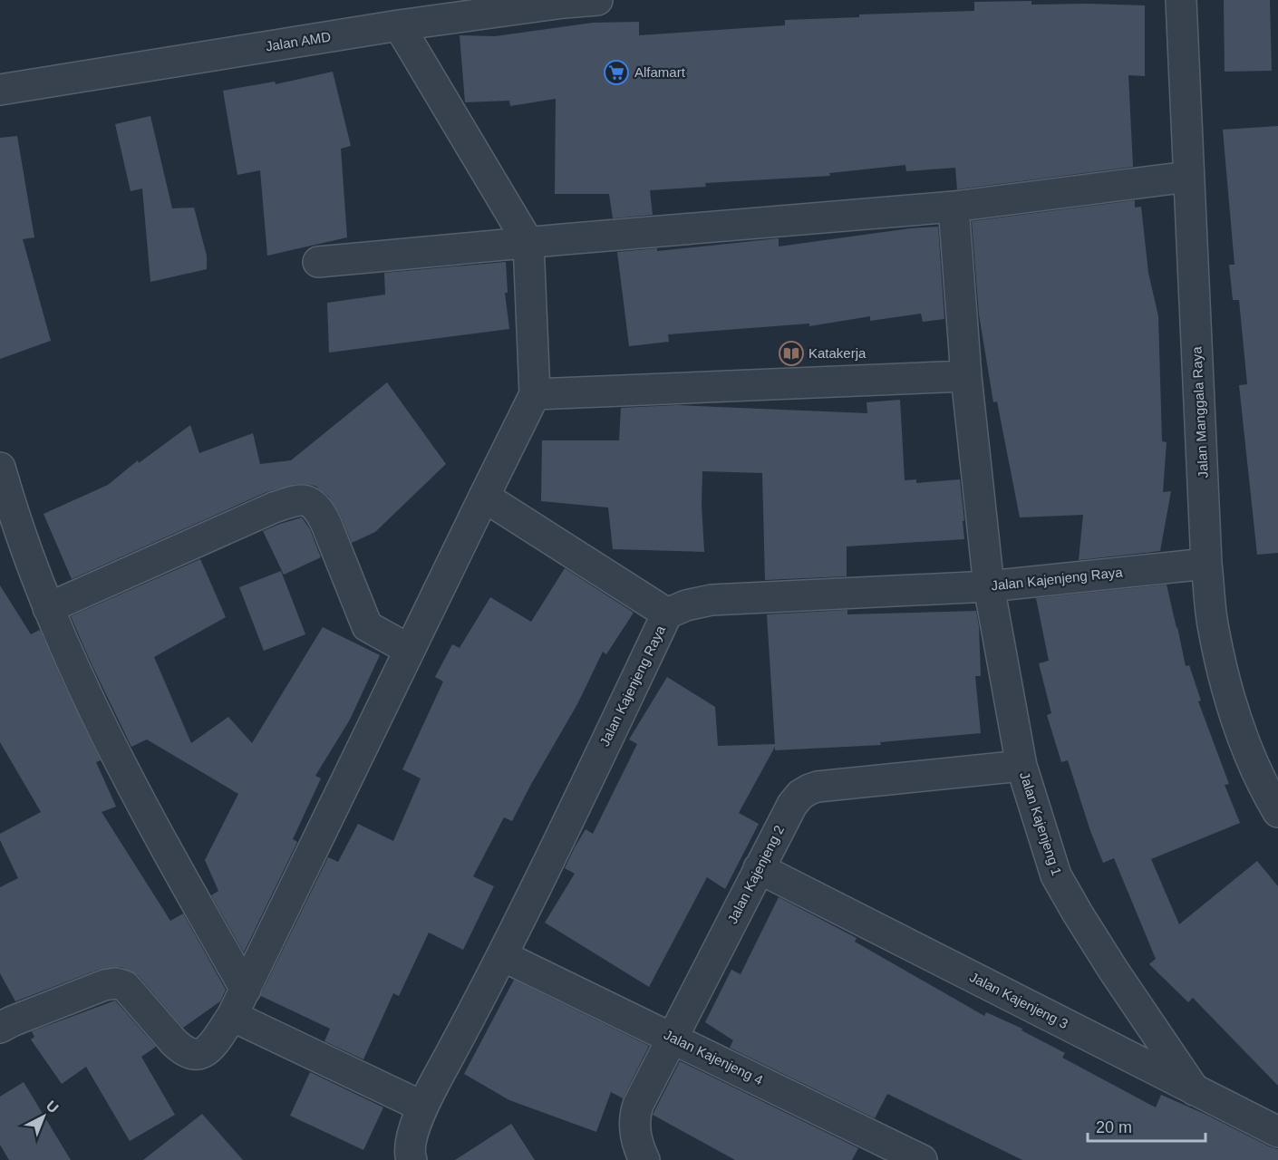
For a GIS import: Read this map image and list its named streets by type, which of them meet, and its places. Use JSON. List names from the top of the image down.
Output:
{
  "streets": {
    "street": [
      "Jalan AMD",
      "Jalan Manggala Raya",
      "Jalan Kajenjeng Raya",
      "Jalan Kajenjeng 1",
      "Jalan Kajenjeng 2",
      "Jalan Kajenjeng 3",
      "Jalan Kajenjeng 4"
    ]
  },
  "crossings": [
    ["Jalan Manggala Raya", "Jalan Kajenjeng Raya"],
    ["Jalan Kajenjeng Raya", "Jalan Kajenjeng 1"],
    ["Jalan Kajenjeng Raya", "Jalan Kajenjeng 4"],
    ["Jalan Kajenjeng 1", "Jalan Kajenjeng 2"],
    ["Jalan Kajenjeng 1", "Jalan Kajenjeng 3"],
    ["Jalan Kajenjeng 2", "Jalan Kajenjeng 3"],
    ["Jalan Kajenjeng 2", "Jalan Kajenjeng 4"]
  ],
  "places": {
    "supermarket": ["Alfamart"],
    "library": ["Katakerja"]
  },
  "scale_bar": "20 m",
  "north": "top right"
}
